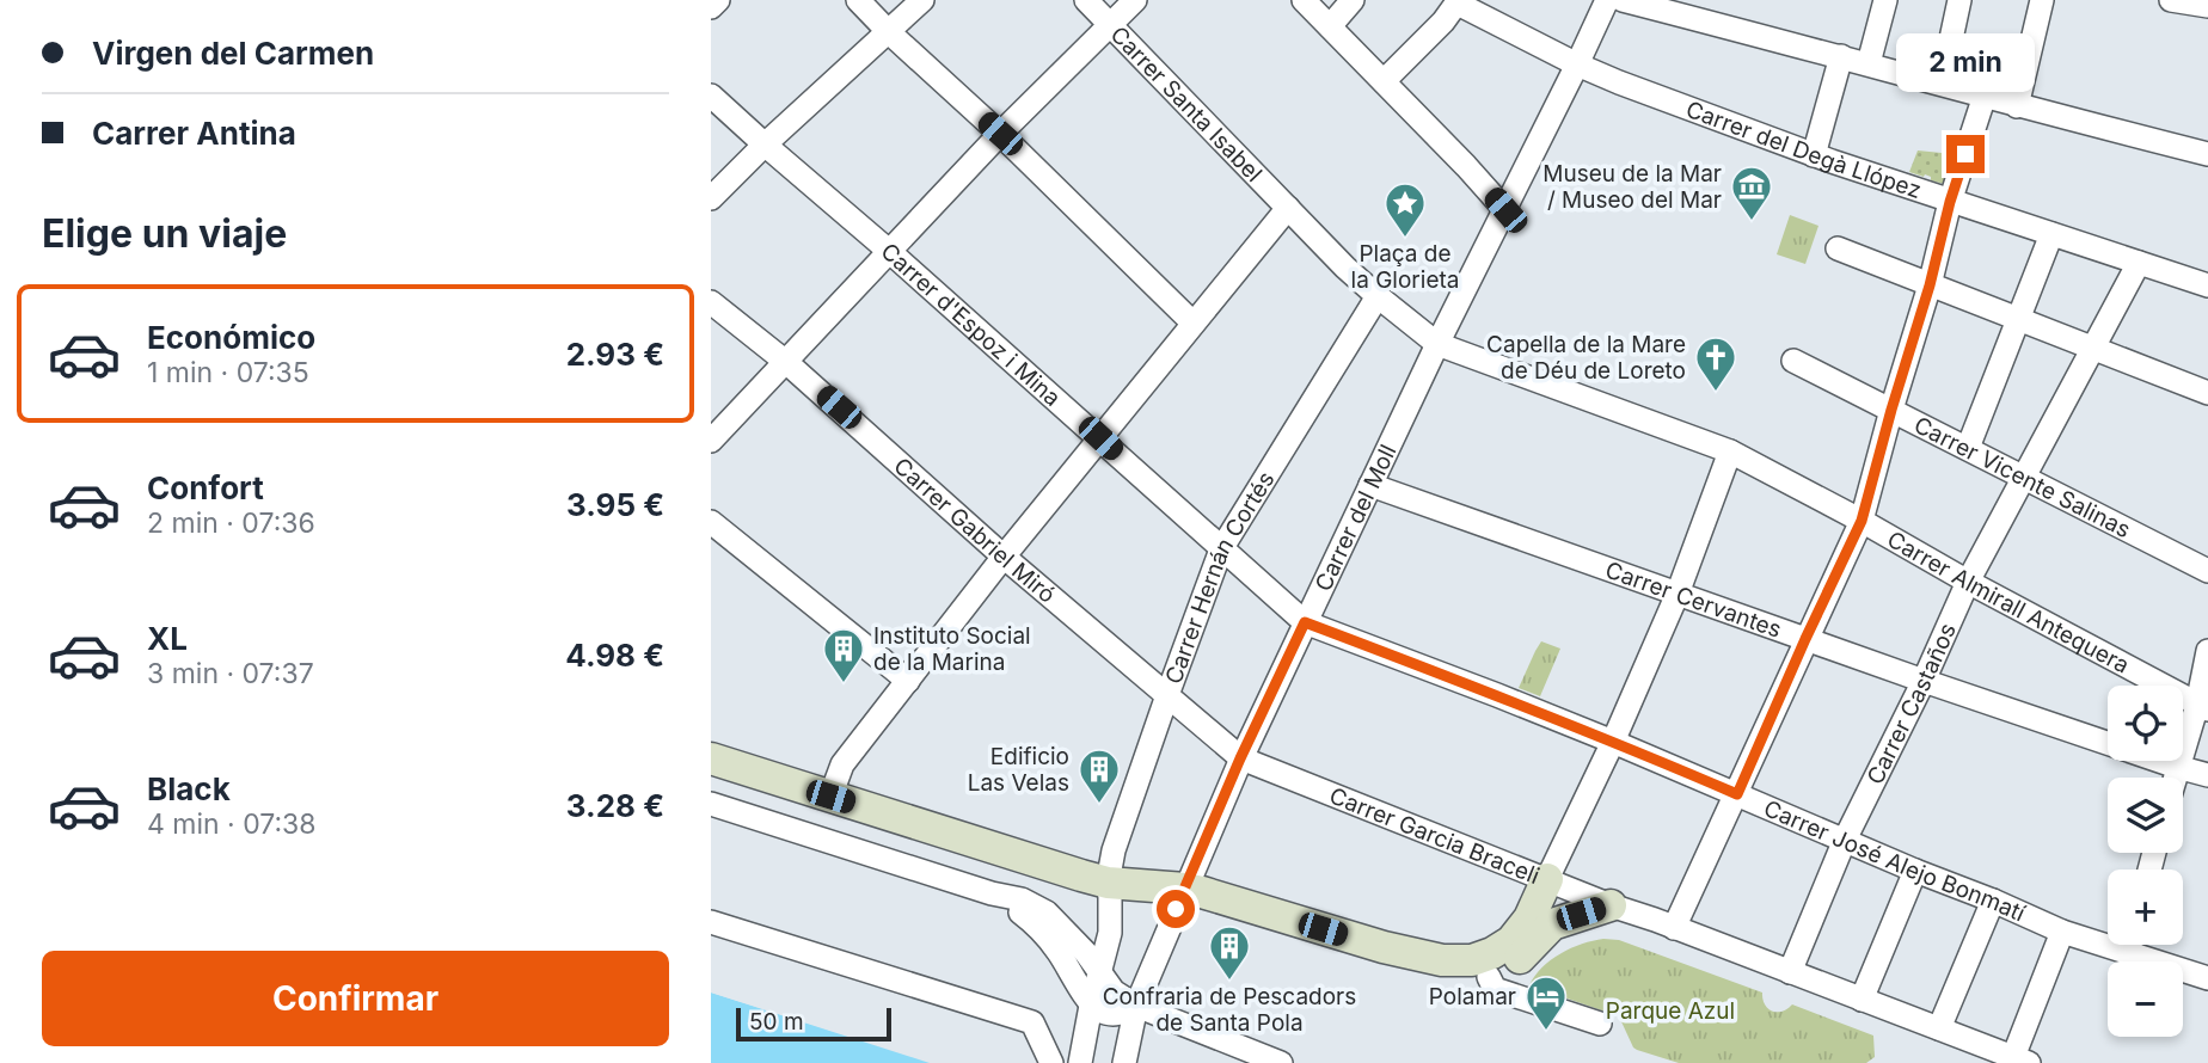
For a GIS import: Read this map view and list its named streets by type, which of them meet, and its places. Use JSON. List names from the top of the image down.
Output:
{
  "streets": {
    "street": [
      "Carrer Santa Isabel",
      "Carrer del Degà Llópez",
      "Carrer d'Espoz i Mina",
      "Carrer Vicente Salinas",
      "Carrer del Moll",
      "Carrer Gabriel Miró",
      "Carrer Hernán Cortés",
      "Carrer Cervantes",
      "Carrer Almirall Antequera",
      "Carrer Castaños",
      "Carrer Garcia Braceli",
      "Carrer José Alejo Bonmatí"
    ]
  },
  "crossings": [
    ["Carrer del Degà Llópez", "Carrer Castaños"],
    ["Carrer d'Espoz i Mina", "Carrer del Moll"],
    ["Carrer d'Espoz i Mina", "Carrer Hernán Cortés"],
    ["Carrer d'Espoz i Mina", "Carrer José Alejo Bonmatí"],
    ["Carrer Vicente Salinas", "Carrer Castaños"],
    ["Carrer del Moll", "Carrer Gabriel Miró"],
    ["Carrer del Moll", "Carrer Cervantes"],
    ["Carrer del Moll", "Carrer Almirall Antequera"],
    ["Carrer del Moll", "Carrer Garcia Braceli"],
    ["Carrer del Moll", "Carrer José Alejo Bonmatí"],
    ["Carrer Gabriel Miró", "Carrer Hernán Cortés"],
    ["Carrer Gabriel Miró", "Carrer Garcia Braceli"],
    ["Carrer Cervantes", "Carrer Castaños"],
    ["Carrer Almirall Antequera", "Carrer Castaños"],
    ["Carrer Castaños", "Carrer Garcia Braceli"],
    ["Carrer Castaños", "Carrer José Alejo Bonmatí"]
  ],
  "parks": ["Parque Azul"],
  "places": {
    "museum": ["Museu de la Mar / Museo del Mar"],
    "place": ["Plaça de la Glorieta"],
    "church": ["Capella de la Mare de Déu de Loreto"],
    "building": ["Instituto Social de la Marina", "Edificio Las Velas", "Confraria de Pescadors de Santa Pola"],
    "hotel": ["Polamar"]
  },
  "scale_bar": "50 m",
  "page": {
    "banner": ["Virgen del Carmen", "Carrer Antina"],
    "bubble": "2 min",
    "heading": "Elige un viaje",
    "list": [
      {
        "name": "Económico",
        "note": "1 min · 07:35",
        "value": "2.93 €"
      },
      {
        "name": "Confort",
        "note": "2 min · 07:36",
        "value": "3.95 €"
      },
      {
        "name": "XL",
        "note": "3 min · 07:37",
        "value": "4.98 €"
      },
      {
        "name": "Black",
        "note": "4 min · 07:38",
        "value": "3.28 €"
      }
    ],
    "map_buttons": ["+", "−"],
    "buttons": "Confirmar",
    "scale": "50 m"
  }
}
